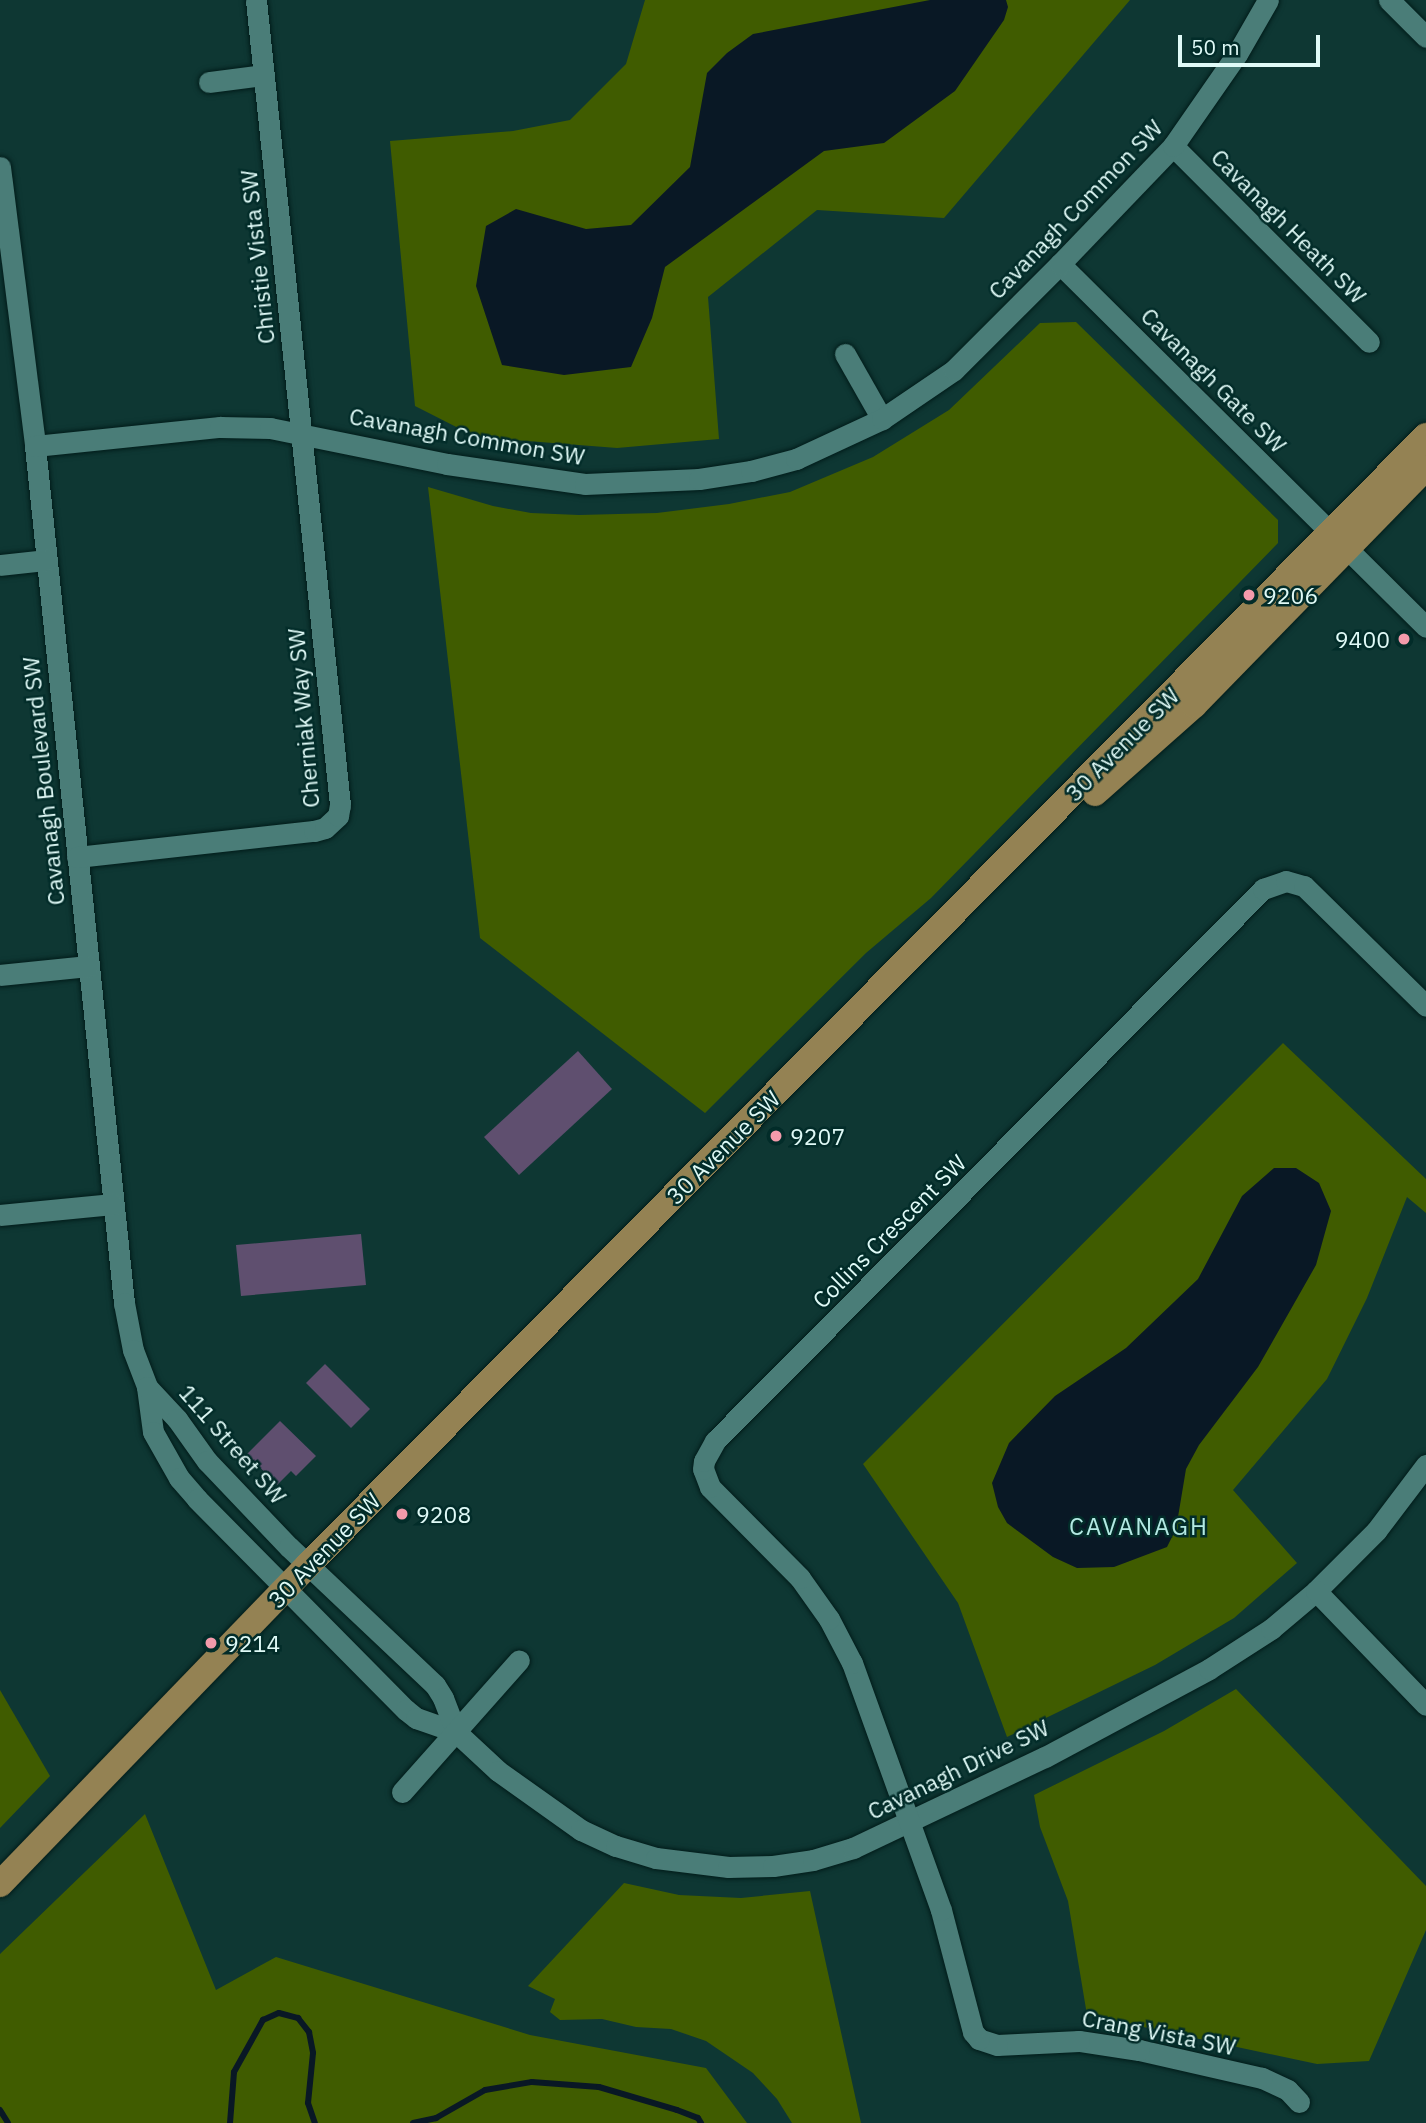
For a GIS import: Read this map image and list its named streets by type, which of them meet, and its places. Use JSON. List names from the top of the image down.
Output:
{
  "streets": {
    "main road": ["30 Avenue SW"],
    "street": [
      "Cavanagh Common SW",
      "Cavanagh Heath SW",
      "Christie Vista SW",
      "Cavanagh Gate SW",
      "Cherniak Way SW",
      "Cavanagh Boulevard SW",
      "Collins Crescent SW",
      "111 Street SW",
      "Cavanagh Drive SW",
      "Crang Vista SW"
    ]
  },
  "crossings": [
    ["Cavanagh Common SW", "Cavanagh Heath SW"],
    ["Cavanagh Common SW", "Christie Vista SW"],
    ["Cavanagh Common SW", "Cavanagh Gate SW"],
    ["Cavanagh Common SW", "Cherniak Way SW"],
    ["Cavanagh Common SW", "Cavanagh Boulevard SW"],
    ["Christie Vista SW", "Cherniak Way SW"],
    ["Cavanagh Gate SW", "30 Avenue SW"],
    ["Cherniak Way SW", "Cavanagh Boulevard SW"],
    ["30 Avenue SW", "111 Street SW"],
    ["30 Avenue SW", "Cavanagh Drive SW"],
    ["Cavanagh Boulevard SW", "111 Street SW"],
    ["Collins Crescent SW", "Cavanagh Drive SW"],
    ["Collins Crescent SW", "Crang Vista SW"],
    ["111 Street SW", "Cavanagh Drive SW"],
    ["Cavanagh Drive SW", "Crang Vista SW"]
  ],
  "districts": ["CAVANAGH"],
  "places": [
    "9206",
    "9400",
    "9207",
    "9208",
    "9214"
  ],
  "scale_bar": "50 m"
}
